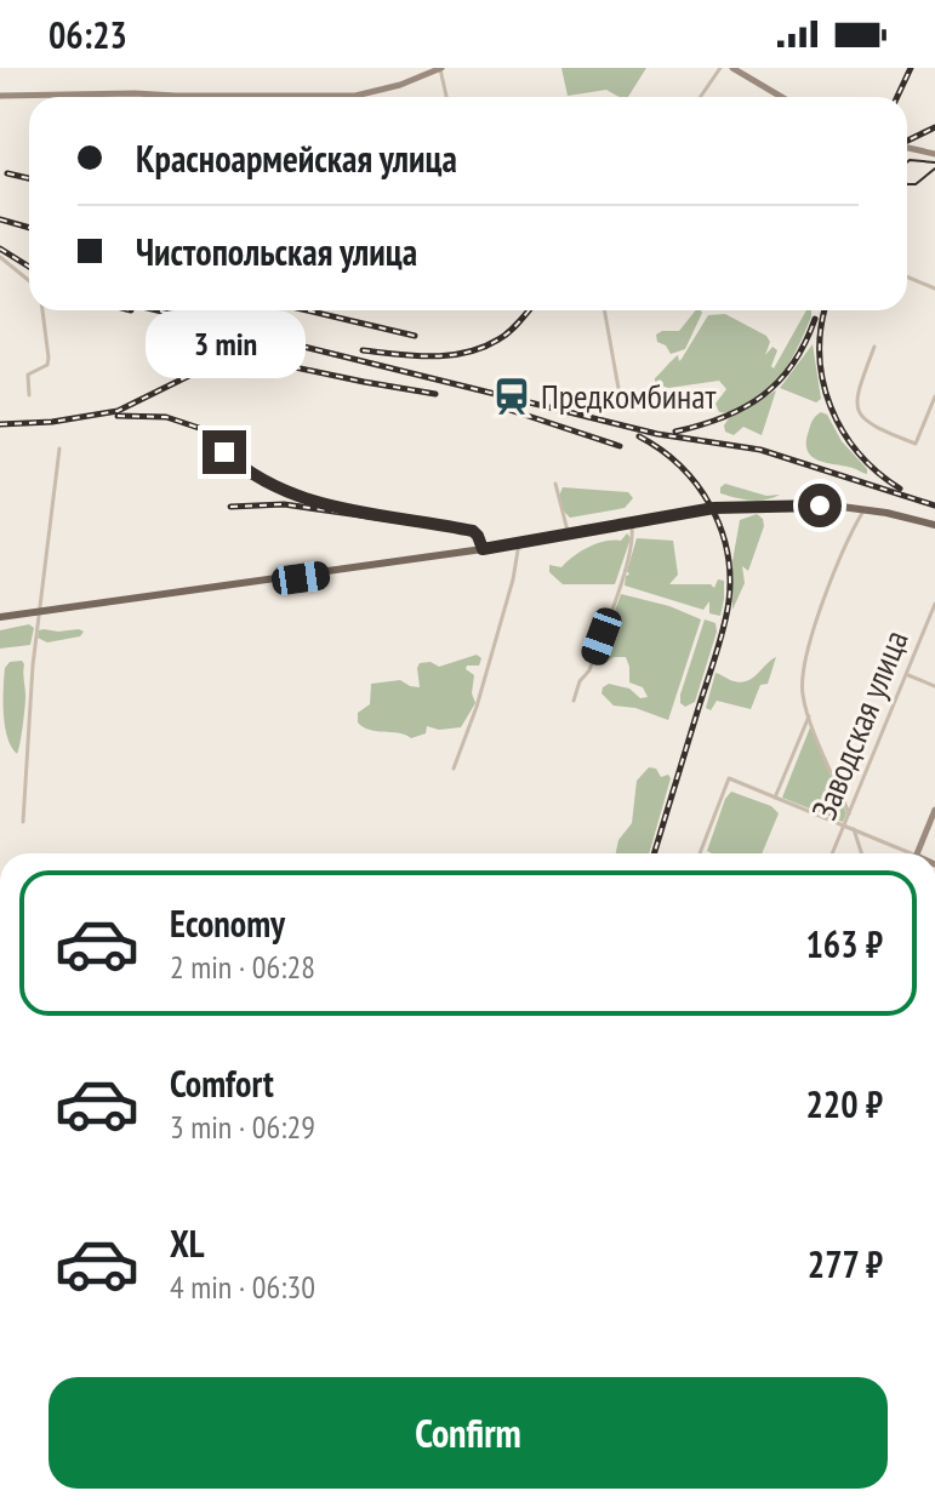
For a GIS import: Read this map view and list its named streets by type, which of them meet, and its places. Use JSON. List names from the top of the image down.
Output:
{
  "streets": {
    "street": ["Заводская улица"]
  },
  "places": {
    "station": ["Предкомбинат"]
  },
  "page": {
    "status": "06:23",
    "banner": ["Красноармейская улица", "Чистопольская улица"],
    "bubble": "3 min",
    "list": [
      {
        "name": "Economy",
        "note": "2 min · 06:28",
        "value": "163 ₽"
      },
      {
        "name": "Comfort",
        "note": "3 min · 06:29",
        "value": "220 ₽"
      },
      {
        "name": "XL",
        "note": "4 min · 06:30",
        "value": "277 ₽"
      }
    ],
    "buttons": "Confirm"
  }
}
